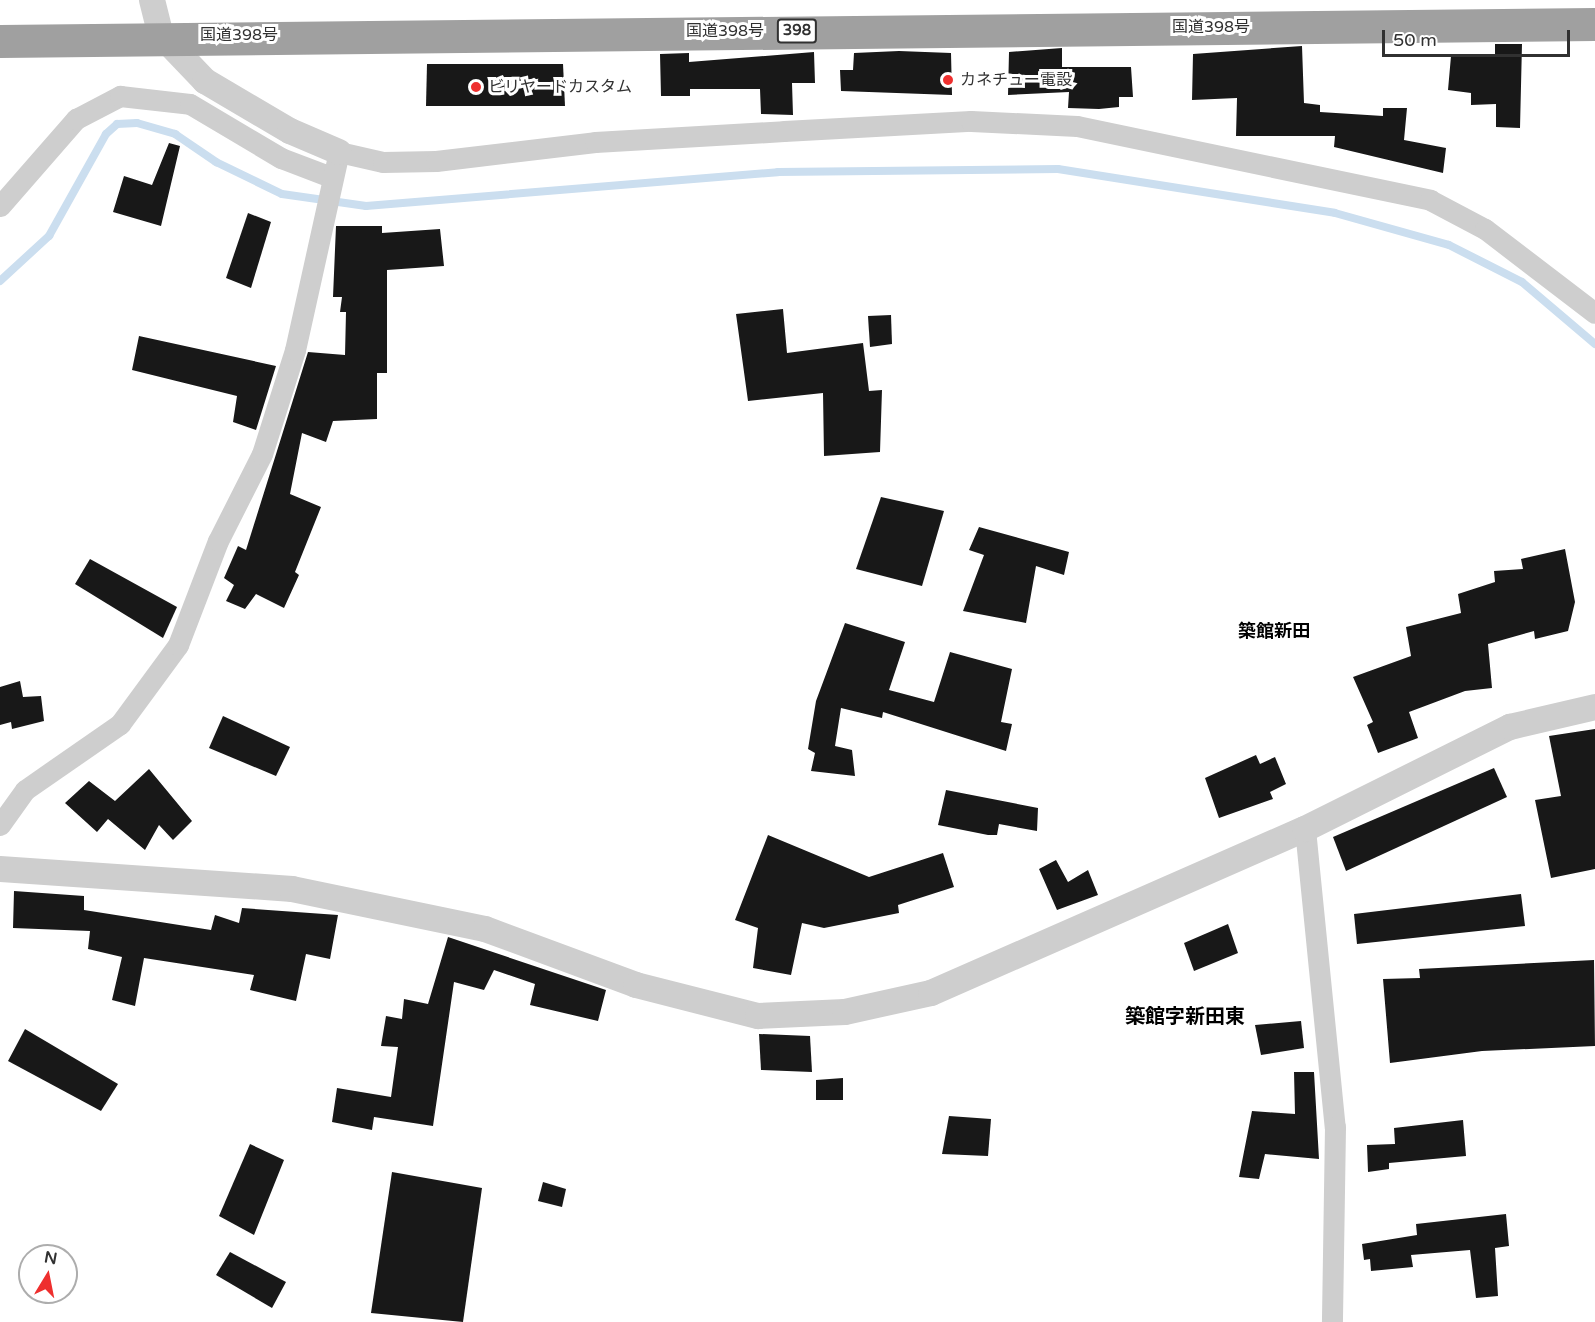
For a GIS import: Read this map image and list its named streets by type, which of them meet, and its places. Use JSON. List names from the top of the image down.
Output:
{
  "streets": {
    "highway": ["国道398号", "398"]
  },
  "districts": ["築館新田", "築館字新田東"],
  "places": ["カネチュー電設", "ビリヤードカスタム"],
  "scale_bar": "50 m",
  "north": "top"
}
